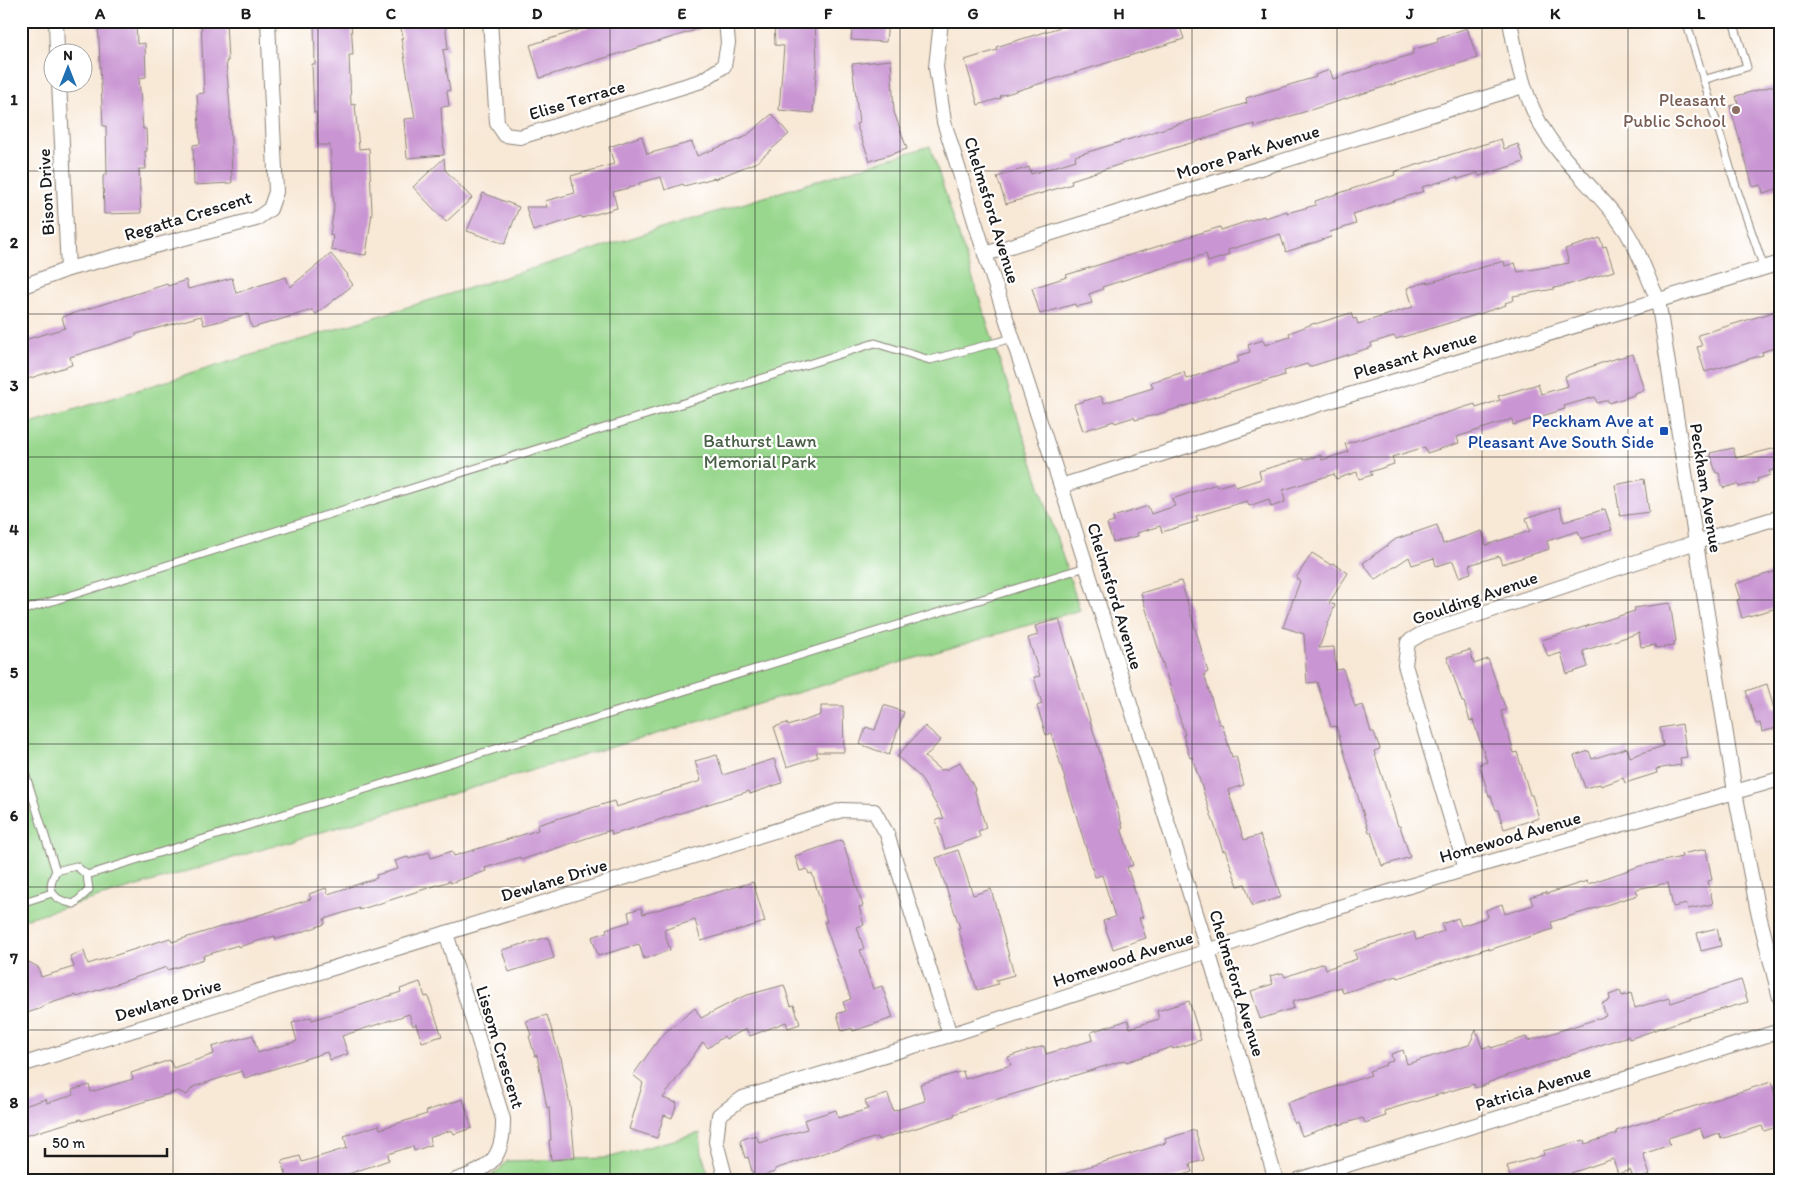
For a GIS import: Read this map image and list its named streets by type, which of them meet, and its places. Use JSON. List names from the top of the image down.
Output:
{
  "streets": {
    "street": [
      "Elise Terrace",
      "Moore Park Avenue",
      "Bison Drive",
      "Chelmsford Avenue",
      "Regatta Crescent",
      "Pleasant Avenue",
      "Peckham Avenue",
      "Goulding Avenue",
      "Homewood Avenue",
      "Dewlane Drive",
      "Lissom Crescent",
      "Patricia Avenue"
    ]
  },
  "crossings": [
    ["Moore Park Avenue", "Chelmsford Avenue"],
    ["Moore Park Avenue", "Peckham Avenue"],
    ["Bison Drive", "Regatta Crescent"],
    ["Chelmsford Avenue", "Pleasant Avenue"],
    ["Chelmsford Avenue", "Homewood Avenue"],
    ["Pleasant Avenue", "Peckham Avenue"],
    ["Peckham Avenue", "Goulding Avenue"],
    ["Peckham Avenue", "Homewood Avenue"],
    ["Goulding Avenue", "Homewood Avenue"],
    ["Homewood Avenue", "Dewlane Drive"],
    ["Dewlane Drive", "Lissom Crescent"]
  ],
  "parks": ["Bathurst Lawn Memorial Park"],
  "places": {
    "other": ["Pleasant Public School"],
    "transit": ["Peckham Ave at Pleasant Ave South Side"]
  },
  "scale_bar": "50 m",
  "north": "top",
  "grid": {
    "columns": [
      "A",
      "B",
      "C",
      "D",
      "E",
      "F",
      "G",
      "H",
      "I",
      "J",
      "K",
      "L"
    ],
    "rows": [
      "1",
      "2",
      "3",
      "4",
      "5",
      "6",
      "7",
      "8"
    ]
  }
}
